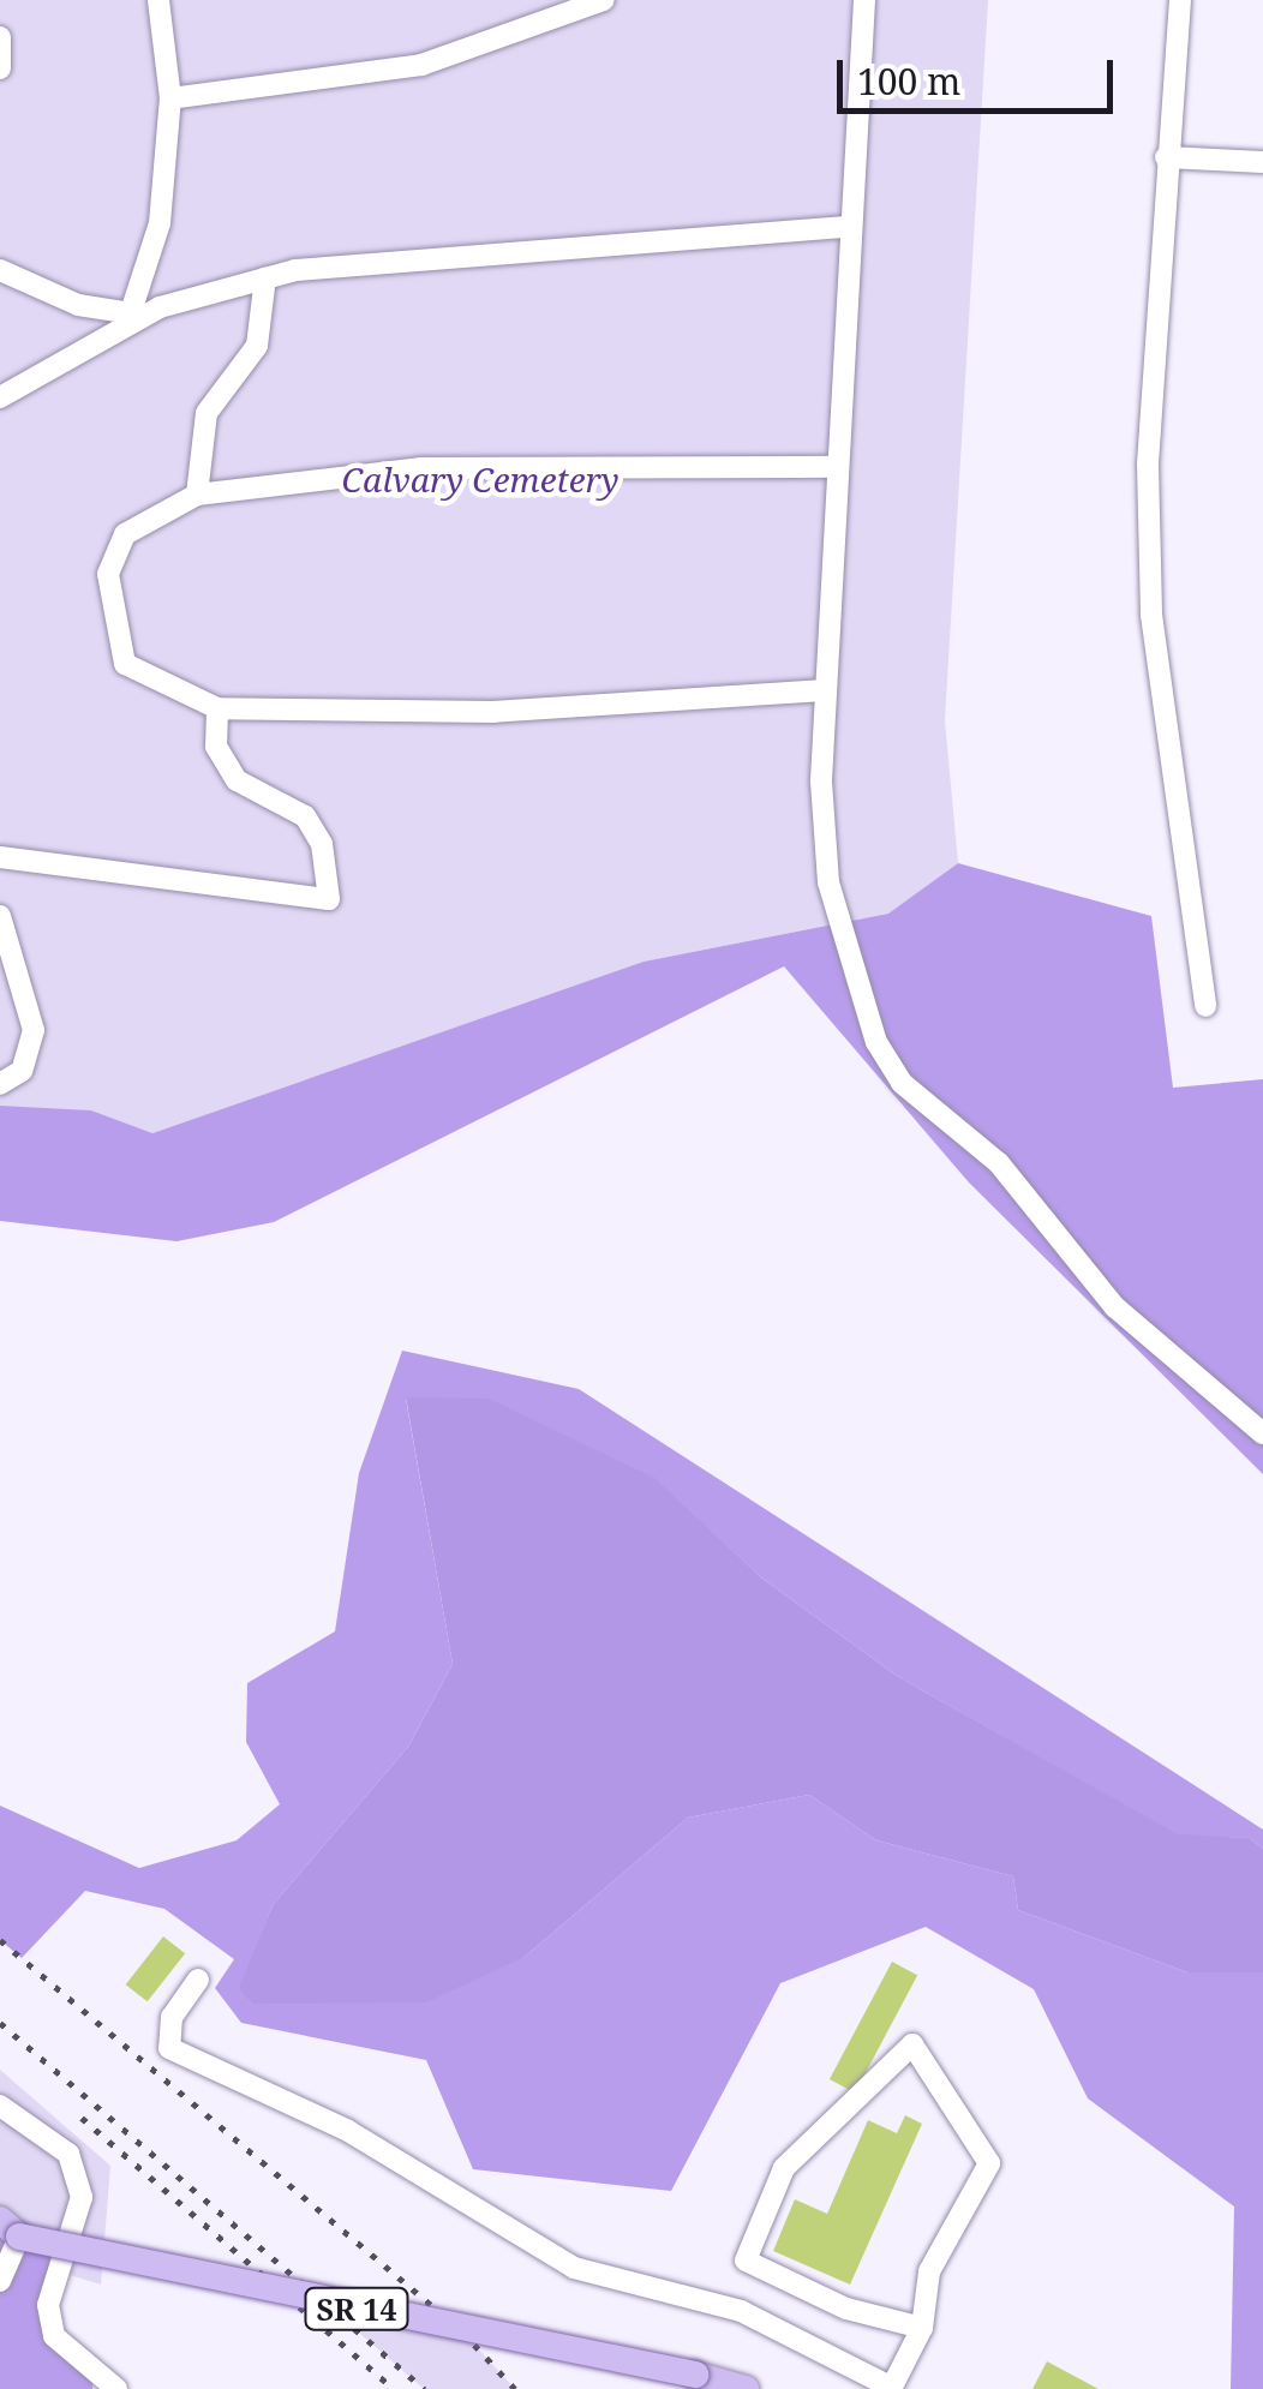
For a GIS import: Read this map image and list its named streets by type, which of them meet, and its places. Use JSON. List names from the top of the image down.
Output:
{
  "streets": {
    "main road": ["SR 14"]
  },
  "parks": ["Calvary Cemetery"],
  "scale_bar": "100 m"
}
